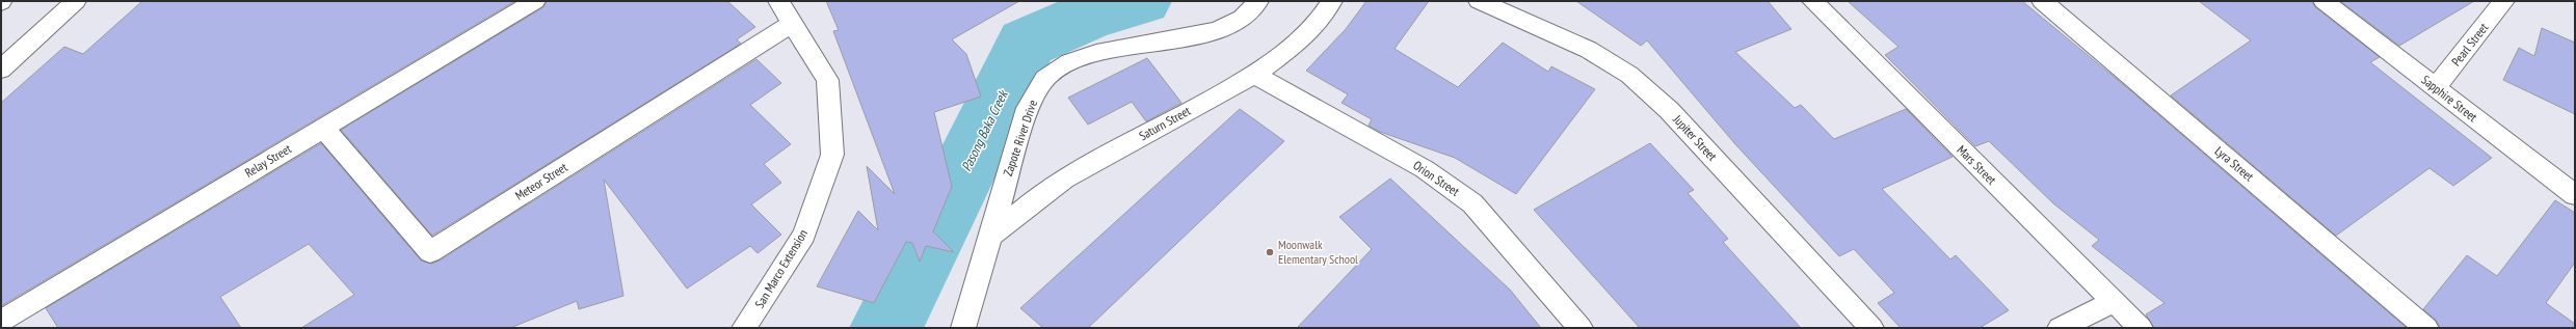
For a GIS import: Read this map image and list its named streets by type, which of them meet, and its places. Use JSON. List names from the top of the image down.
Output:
{
  "streets": {
    "street": [
      "Pearl Street",
      "Sapphire Street",
      "Saturn Street",
      "Zapote River Drive",
      "Jupiter Street",
      "Relay Street",
      "Lyra Street",
      "Mars Street",
      "Orion Street",
      "Meteor Street",
      "San Marco Extension"
    ]
  },
  "crossings": [
    ["Pearl Street", "Sapphire Street"],
    ["Saturn Street", "Zapote River Drive"],
    ["Saturn Street", "Orion Street"],
    ["Relay Street", "Meteor Street"],
    ["Meteor Street", "San Marco Extension"]
  ],
  "water": ["Pasong Baka Creek"],
  "places": ["Moonwalk Elementary School"]
}
